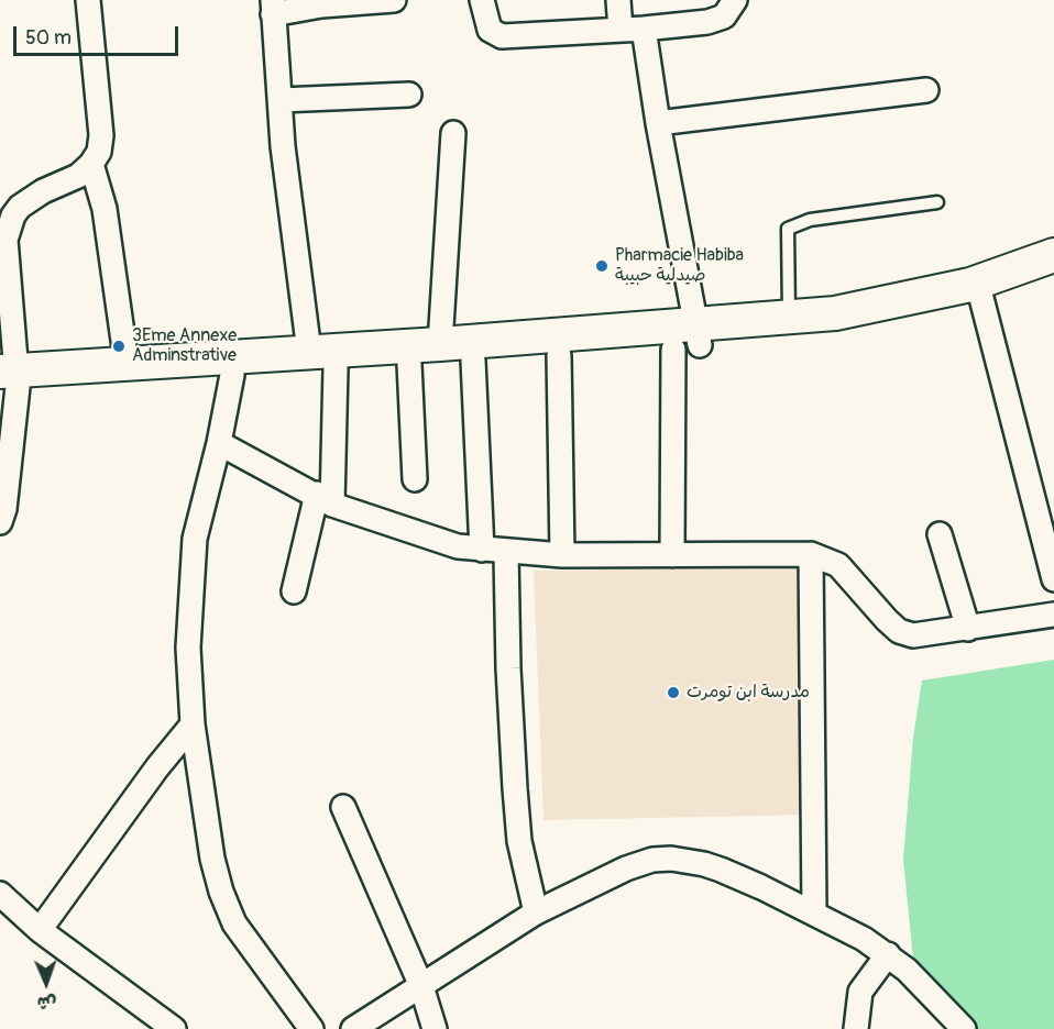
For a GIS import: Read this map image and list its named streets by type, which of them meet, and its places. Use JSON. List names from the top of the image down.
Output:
{
  "places": ["Pharmacie Habiba صيدلية حبيبة", "3Eme Annexe Adminstrative", "مدرسة ابن تومرت"],
  "scale_bar": "50 m",
  "north": "bottom"
}
